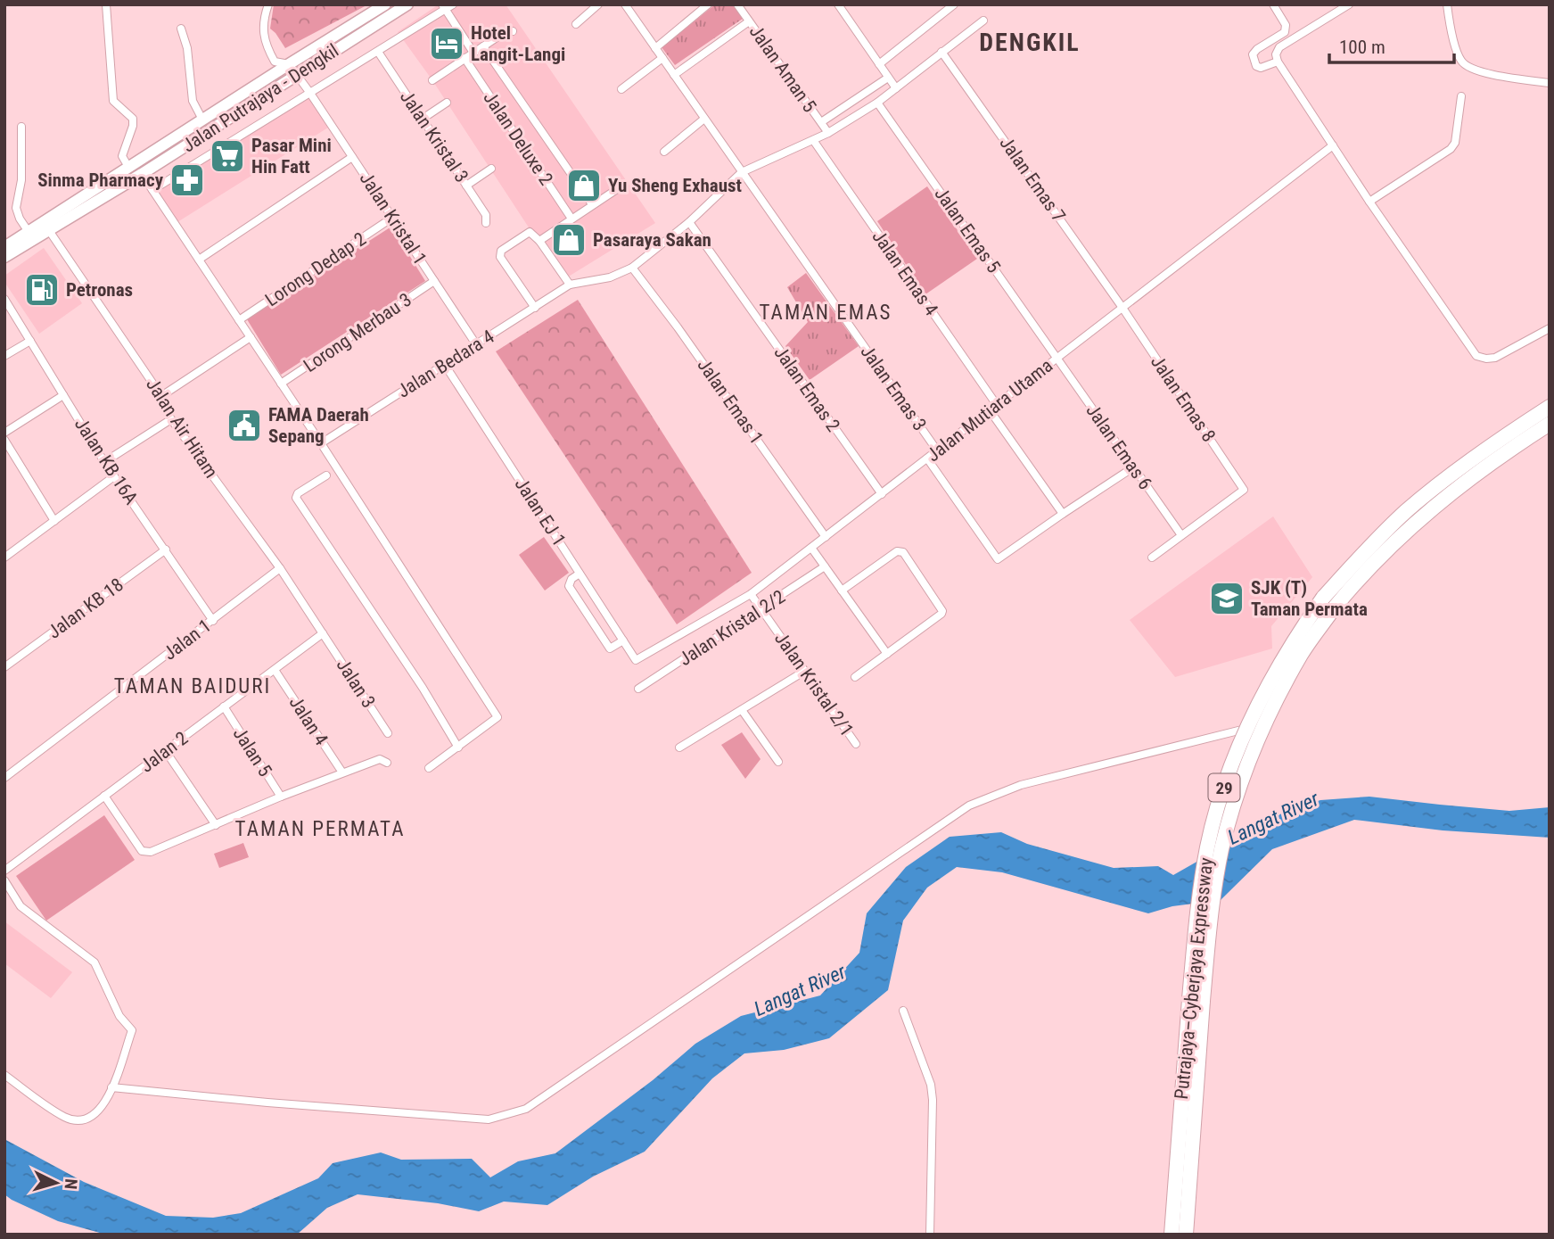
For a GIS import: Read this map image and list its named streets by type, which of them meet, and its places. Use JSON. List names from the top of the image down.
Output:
{
  "streets": {
    "highway": ["29", "Putrajaya–Cyberjaya Expressway"],
    "main road": ["Jalan Putrajaya - Dengkil"],
    "street": [
      "Jalan Aman 5",
      "Jalan Kristal 3",
      "Jalan Deluxe 2",
      "Jalan Emas 7",
      "Jalan Kristal 1",
      "Jalan Emas 5",
      "Lorong Dedap 2",
      "Jalan Emas 4",
      "Lorong Merbau 3",
      "Jalan Bedara 4",
      "Jalan Emas 3",
      "Jalan Emas 2",
      "Jalan Emas 8",
      "Jalan Emas 1",
      "Jalan Mutiara Utama",
      "Jalan Air Hitam",
      "Jalan Emas 6",
      "Jalan KB 16A",
      "Jalan EJ 1",
      "Jalan KB 18",
      "Jalan Kristal 2/2",
      "Jalan 1",
      "Jalan 3",
      "Jalan Kristal 2/1",
      "Jalan 4",
      "Jalan 2",
      "Jalan 5"
    ]
  },
  "crossings": [
    ["Jalan Putrajaya - Dengkil", "Jalan Kristal 1"],
    ["Jalan Putrajaya - Dengkil", "Jalan Air Hitam"],
    ["Jalan Emas 7", "Jalan Emas 8"],
    ["Jalan Emas 7", "Jalan Mutiara Utama"],
    ["Jalan Kristal 1", "Lorong Dedap 2"],
    ["Jalan Kristal 1", "Lorong Merbau 3"],
    ["Jalan Kristal 1", "Jalan Bedara 4"],
    ["Jalan Emas 5", "Jalan Mutiara Utama"],
    ["Jalan Emas 5", "Jalan Emas 6"],
    ["Jalan Emas 4", "Jalan Mutiara Utama"],
    ["Jalan Bedara 4", "Jalan EJ 1"],
    ["Jalan Emas 3", "Jalan Mutiara Utama"],
    ["Jalan Emas 2", "Jalan Mutiara Utama"],
    ["Jalan Emas 8", "Jalan Mutiara Utama"],
    ["Jalan Emas 8", "Jalan Emas 6"],
    ["Jalan Emas 1", "Jalan Mutiara Utama"],
    ["Jalan Mutiara Utama", "Jalan Emas 6"],
    ["Jalan Mutiara Utama", "Jalan EJ 1"],
    ["Jalan Mutiara Utama", "Jalan Kristal 2/1"],
    ["Jalan Air Hitam", "Jalan 1"],
    ["Jalan Air Hitam", "Jalan 3"],
    ["Jalan Air Hitam", "Jalan 2"],
    ["Jalan KB 16A", "Jalan KB 18"],
    ["Jalan KB 16A", "Jalan 1"],
    ["Jalan Kristal 2/2", "Jalan Kristal 2/1"],
    ["Jalan 3", "Jalan 2"],
    ["Jalan 4", "Jalan 2"],
    ["Jalan 2", "Jalan 5"]
  ],
  "districts": [
    "DENGKIL",
    "TAMAN EMAS",
    "TAMAN BAIDURI",
    "TAMAN PERMATA"
  ],
  "water": ["Langat River"],
  "places": {
    "hotel": ["Hotel Langit-Langi"],
    "supermarket": ["Pasar Mini Hin Fatt"],
    "pharmacy": ["Sinma Pharmacy"],
    "shop": ["Yu Sheng Exhaust", "Pasaraya Sakan"],
    "fuel station": ["Petronas"],
    "public building": ["FAMA Daerah Sepang"],
    "school or university": ["SJK (T) Taman Permata"]
  },
  "scale_bar": "100 m",
  "north": "right"
}
